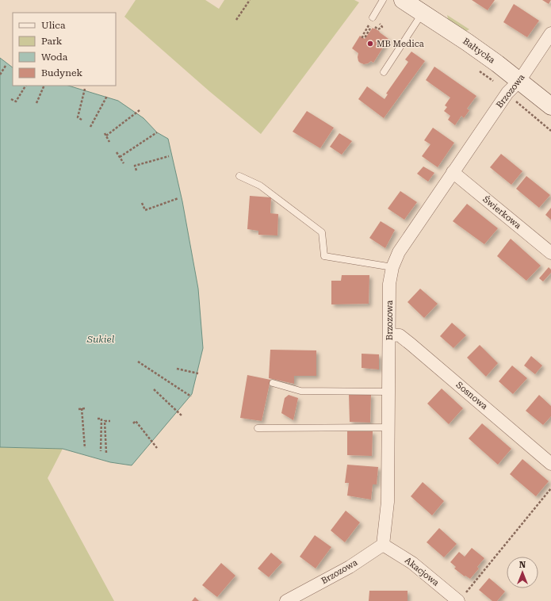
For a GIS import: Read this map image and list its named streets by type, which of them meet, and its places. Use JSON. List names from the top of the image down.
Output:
{
  "streets": {
    "main road": ["Bałtycka"],
    "street": [
      "Brzozowa",
      "Świerkowa",
      "Sosnowa",
      "Akacjowa"
    ]
  },
  "crossings": [
    ["Bałtycka", "Brzozowa"],
    ["Brzozowa", "Świerkowa"],
    ["Brzozowa", "Sosnowa"],
    ["Brzozowa", "Akacjowa"]
  ],
  "water": ["Sukiel"],
  "places": ["MB Medica"],
  "legend": [
    "Ulica",
    "Park",
    "Woda",
    "Budynek"
  ],
  "north": "top"
}
